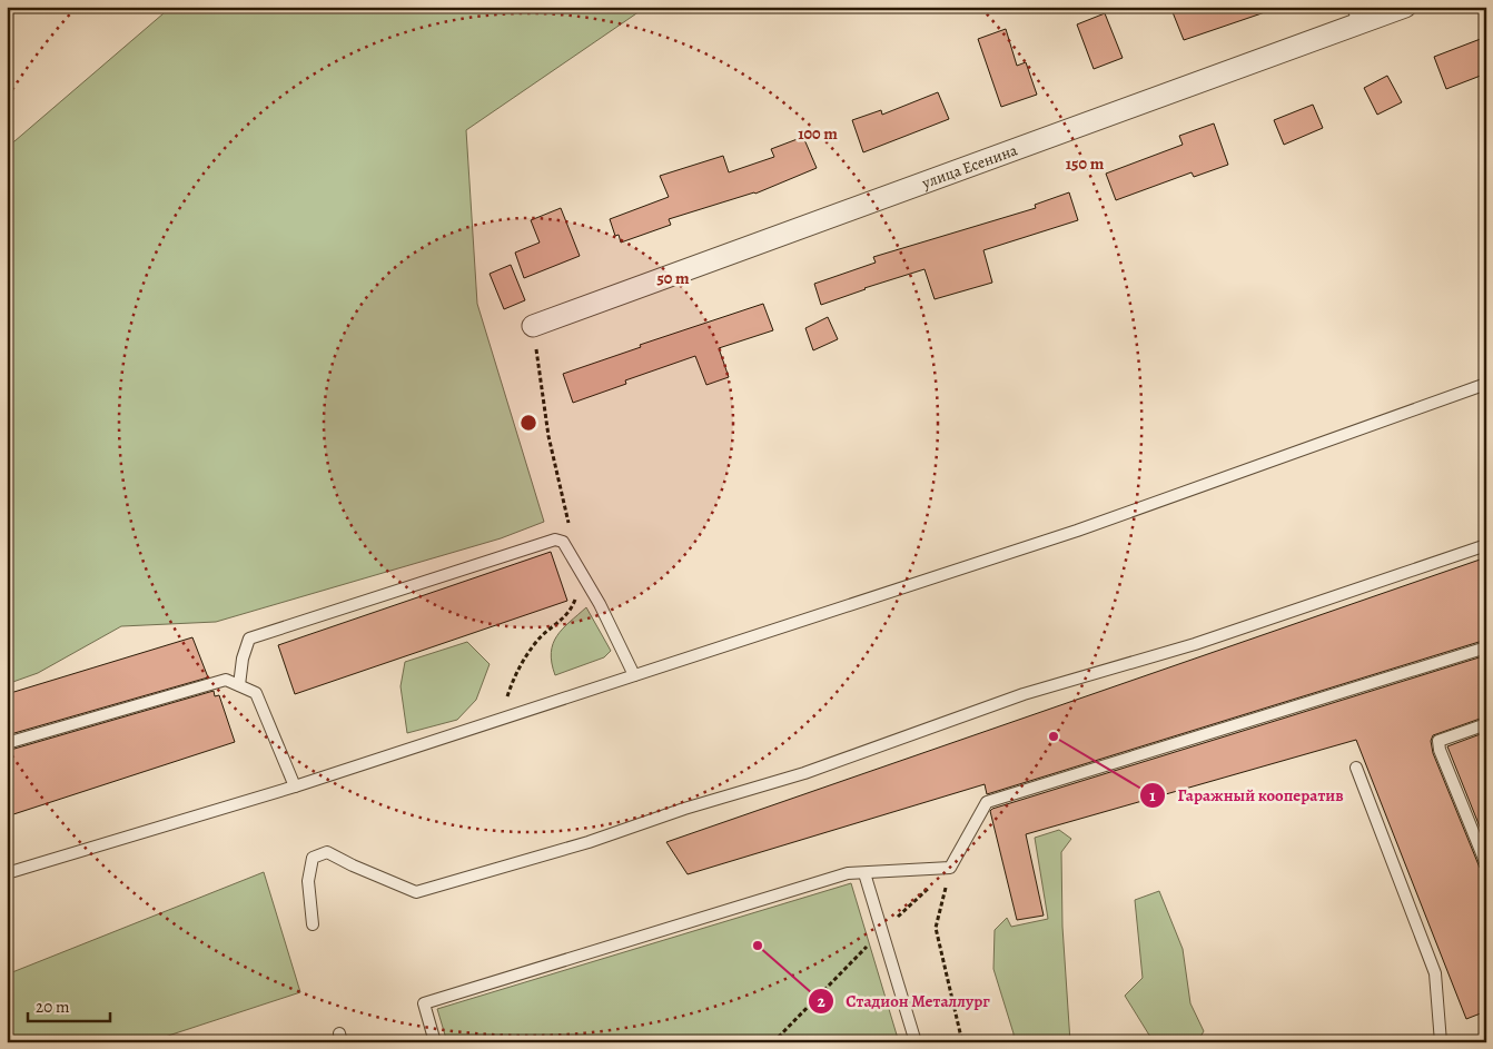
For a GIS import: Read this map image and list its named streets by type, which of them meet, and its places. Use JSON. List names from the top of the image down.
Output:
{
  "streets": {
    "street": ["улица Есенина"]
  },
  "places": ["Гаражный кооператив", "Стадион Металлург"],
  "scale_bar": "20 m",
  "rings": ["100 m", "150 m", "50 m"]
}
